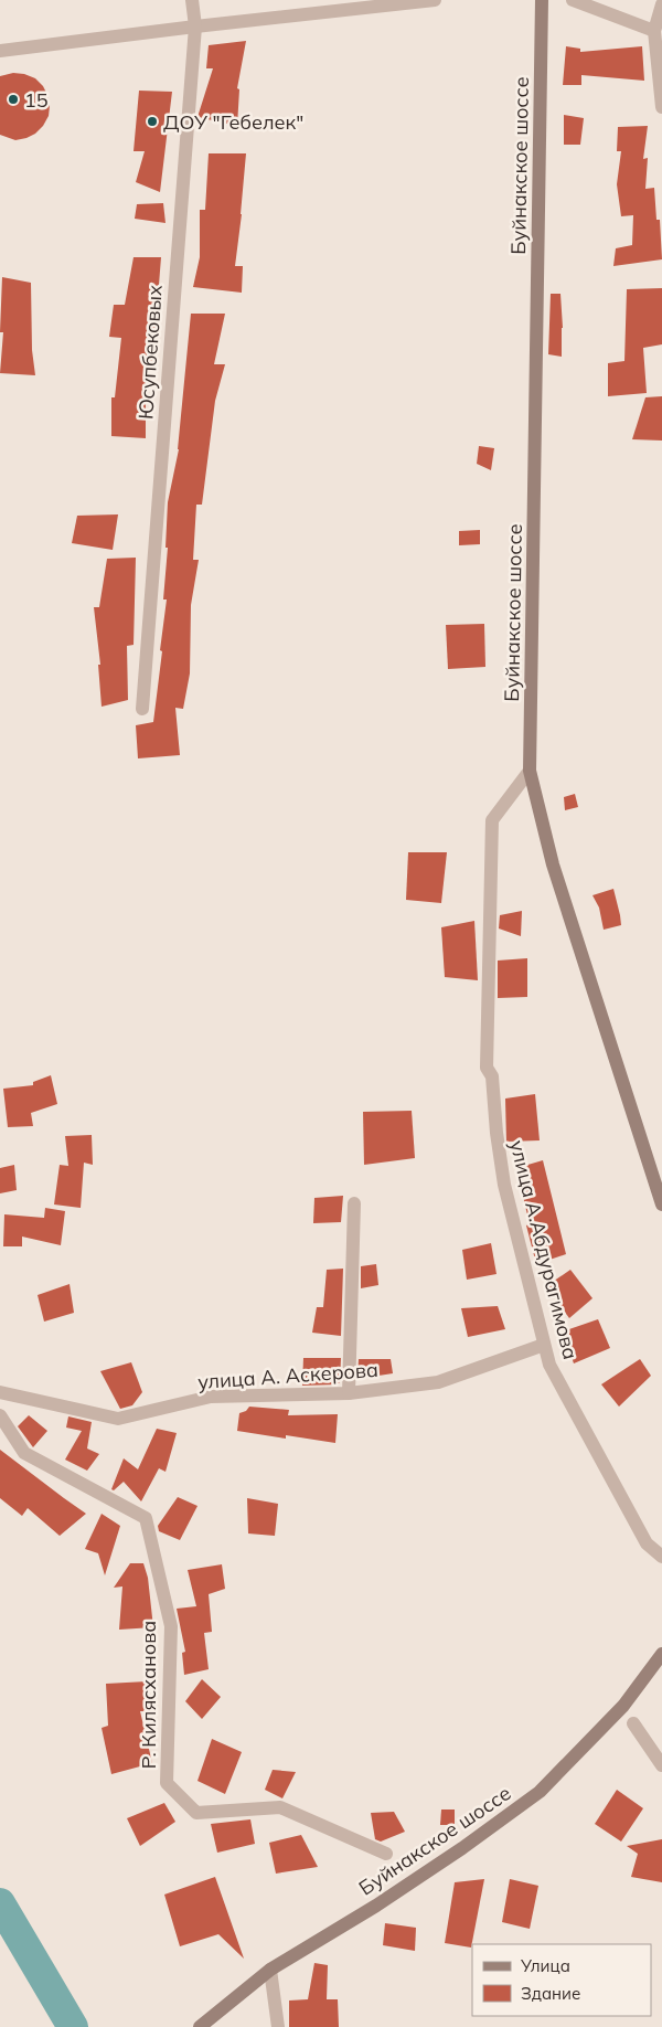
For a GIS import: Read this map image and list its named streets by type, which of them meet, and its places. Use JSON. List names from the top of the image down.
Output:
{
  "streets": {
    "main road": ["Буйнакское шоссе"],
    "street": [
      "Юсупбековых",
      "улица А.Абдурагимова",
      "улица А. Аскерова",
      "Р. Килясханова"
    ]
  },
  "crossings": [
    ["Буйнакское шоссе", "улица А.Абдурагимова"],
    ["улица А.Абдурагимова", "улица А. Аскерова"]
  ],
  "places": ["15", "ДОУ \"Гебелек\""],
  "legend": ["Улица", "Здание"]
}
